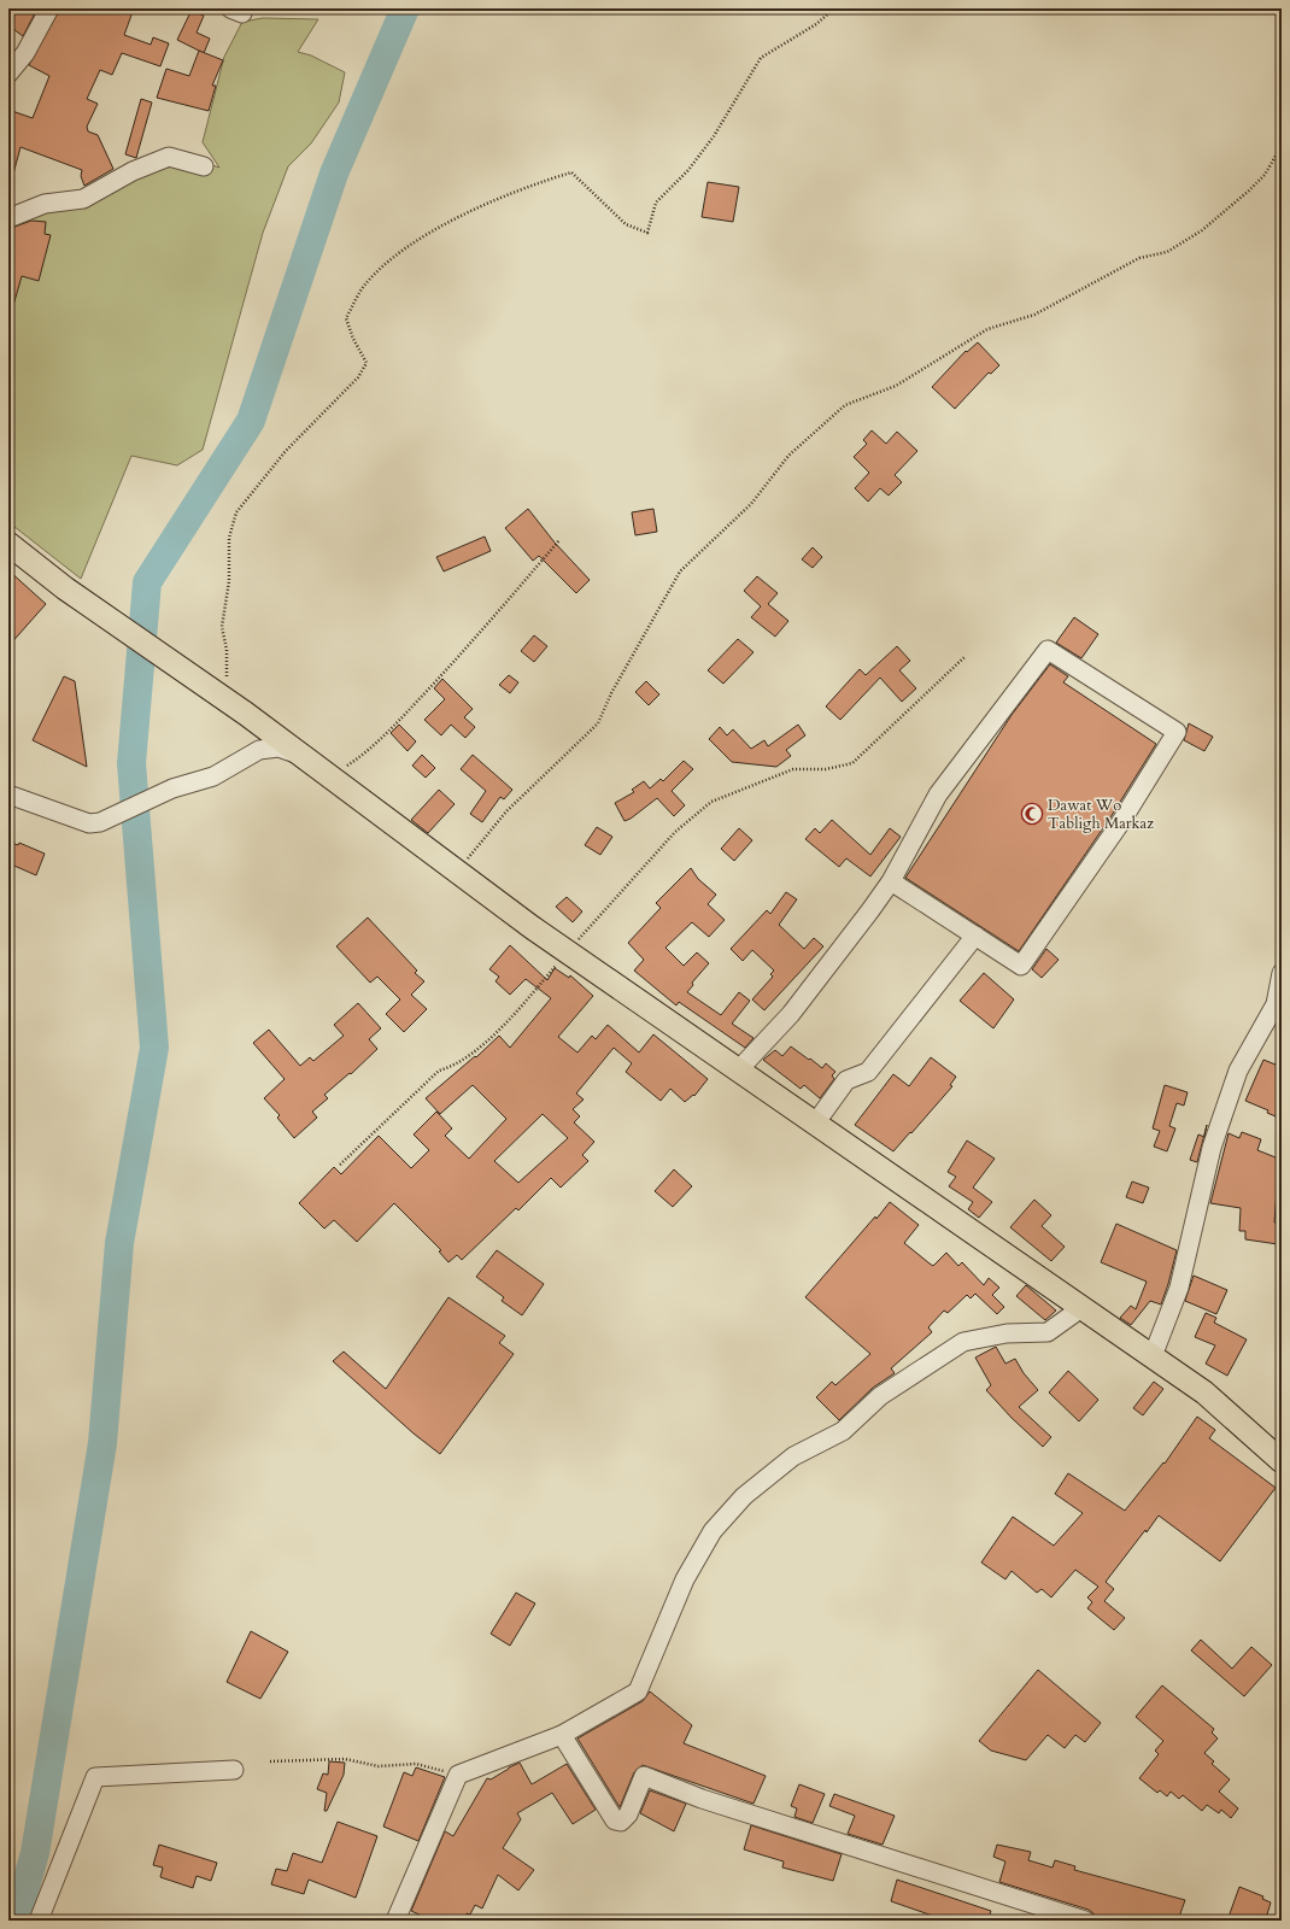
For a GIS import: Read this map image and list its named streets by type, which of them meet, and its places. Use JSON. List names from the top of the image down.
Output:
{
  "places": {
    "mosque": ["Dawat Wo Tabligh Markaz"]
  }
}
